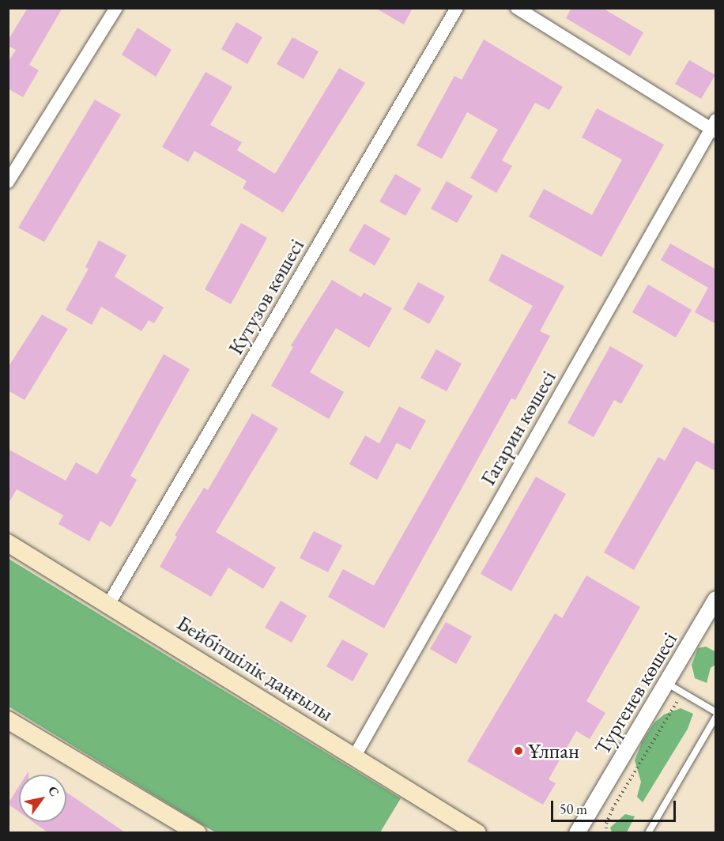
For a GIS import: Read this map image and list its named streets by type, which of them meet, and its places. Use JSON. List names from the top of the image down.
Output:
{
  "streets": {
    "main road": ["Бейбітшілік даңғылы"],
    "street": ["Кутузов көшесі", "Гагарин көшесі", "Тургенев көшесі"]
  },
  "crossings": [
    ["Кутузов көшесі", "Бейбітшілік даңғылы"],
    ["Гагарин көшесі", "Бейбітшілік даңғылы"]
  ],
  "places": ["Ұлпан"],
  "scale_bar": "50 m",
  "north": "top right"
}
